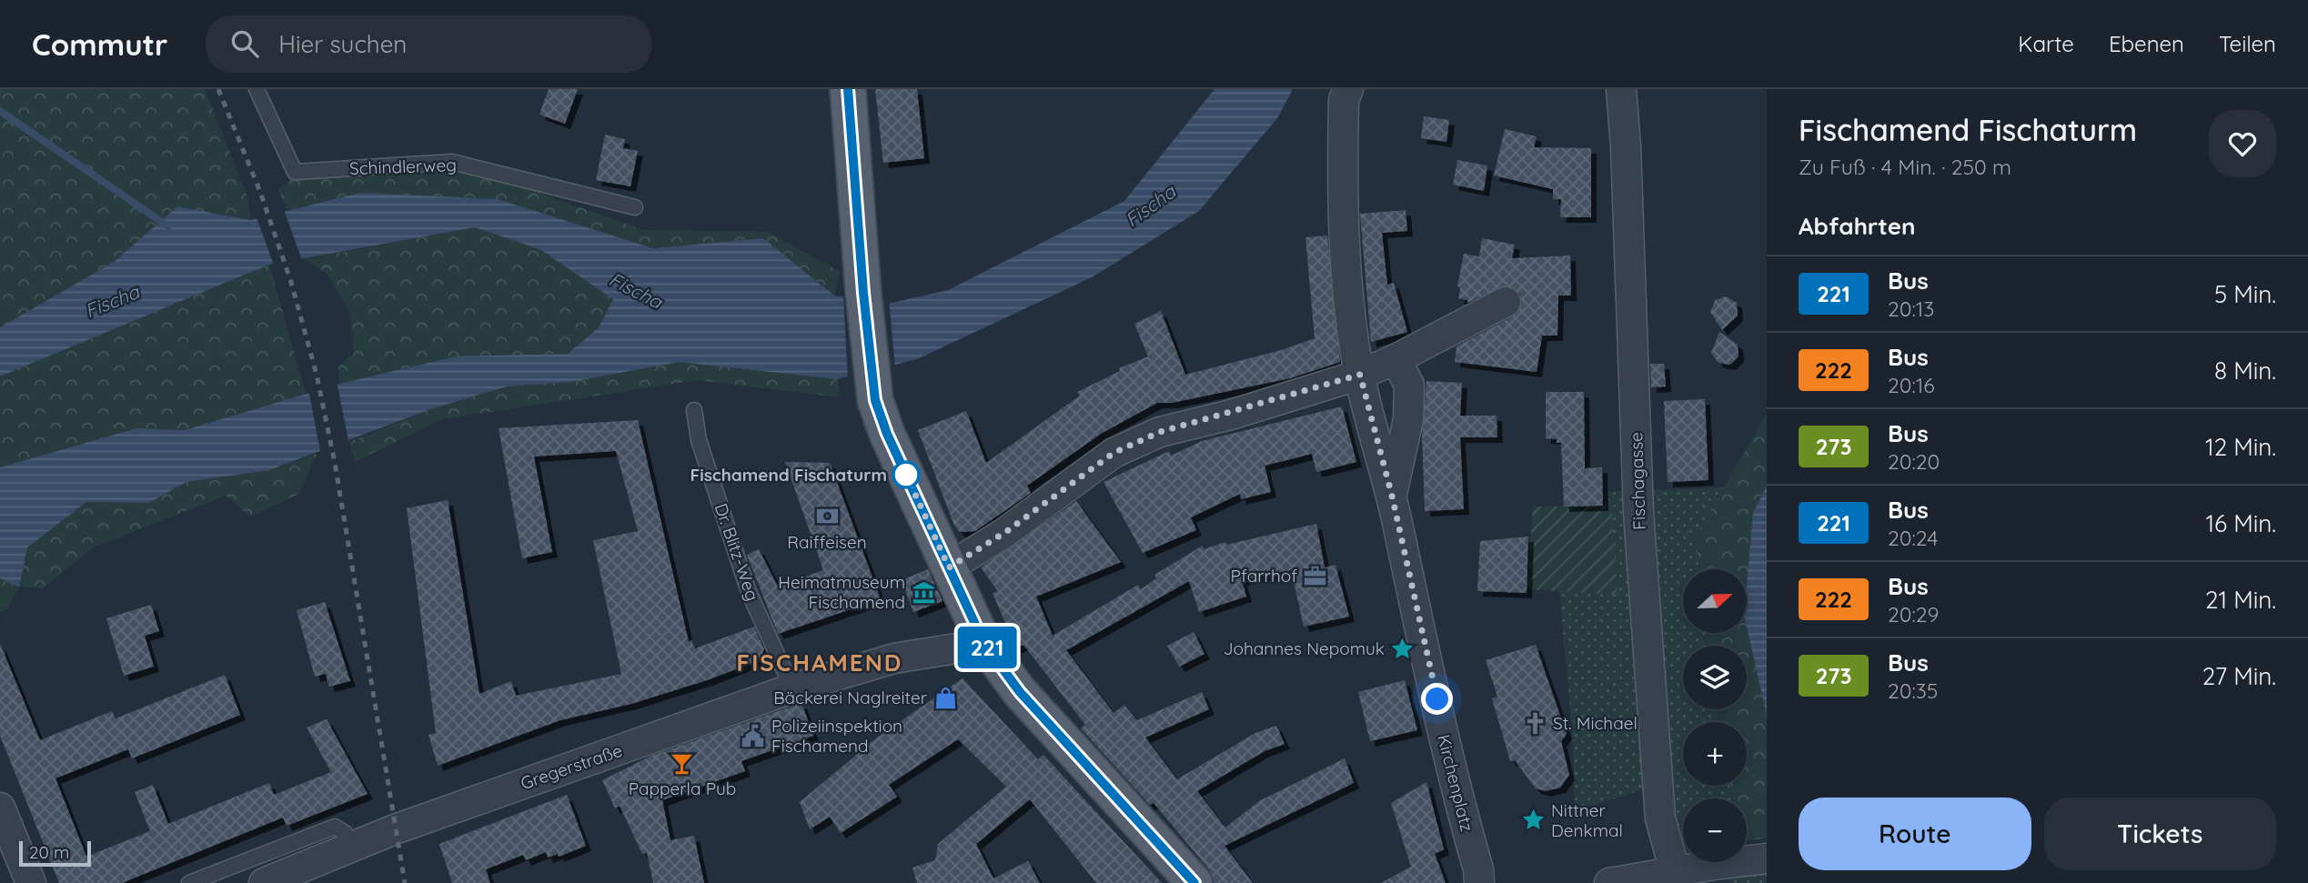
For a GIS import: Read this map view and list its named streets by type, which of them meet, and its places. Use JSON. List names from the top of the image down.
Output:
{
  "streets": {
    "street": ["Fischagasse", "Gregerstraße", "Kirchenplatz"],
    "lane": ["Schindlerweg", "Dr. Blitz-Weg"]
  },
  "crossings": [
    ["Dr. Blitz-Weg", "Gregerstraße"]
  ],
  "districts": ["FISCHAMEND"],
  "water": ["Fischa"],
  "places": {
    "other": ["Fischamend Fischaturm"],
    "bank": ["Raiffeisen"],
    "office": ["Pfarrhof"],
    "museum": ["Heimatmuseum Fischamend"],
    "place": ["Johannes Nepomuk", "Nittner Denkmal"],
    "shop": ["Bäckerei Naglreiter"],
    "church": ["St. Michael"],
    "public building": ["Polizeiinspektion Fischamend"],
    "bar": ["Papperla Pub"]
  },
  "lines": ["bus line 221"],
  "scale_bar": "20 m",
  "north": "right",
  "page": {
    "header": "Commutr",
    "search": "Hier suchen",
    "nav": ["Karte", "Ebenen", "Teilen"],
    "on_map": "221",
    "heading": [
      ["Fischamend Fischaturm", "Zu Fuß · 4 Min. · 250 m"],
      "Abfahrten"
    ],
    "list": [
      {
        "mark": "221",
        "name": "Bus",
        "note": "20:13",
        "value": "5 Min."
      },
      {
        "mark": "222",
        "name": "Bus",
        "note": "20:16",
        "value": "8 Min."
      },
      {
        "mark": "273",
        "name": "Bus",
        "note": "20:20",
        "value": "12 Min."
      },
      {
        "mark": "221",
        "name": "Bus",
        "note": "20:24",
        "value": "16 Min."
      },
      {
        "mark": "222",
        "name": "Bus",
        "note": "20:29",
        "value": "21 Min."
      },
      {
        "mark": "273",
        "name": "Bus",
        "note": "20:35",
        "value": "27 Min."
      }
    ],
    "map_buttons": ["+", "−"],
    "buttons": ["Route", "Tickets"],
    "scale": "20 m"
  }
}
